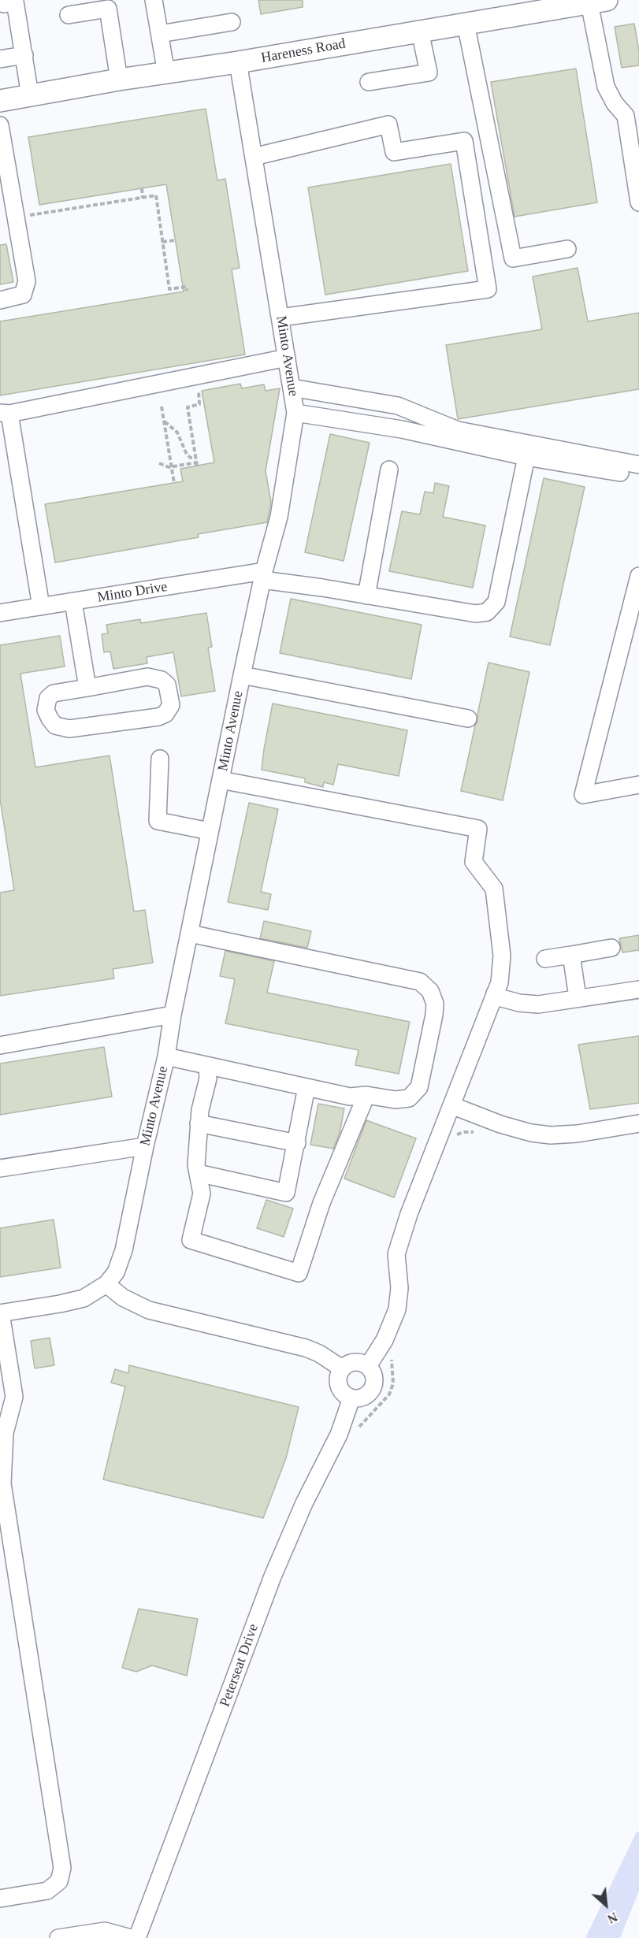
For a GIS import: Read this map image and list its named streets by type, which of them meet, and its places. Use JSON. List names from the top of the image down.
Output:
{
  "streets": {
    "main road": ["Hareness Road"],
    "street": ["Minto Avenue", "Minto Drive", "Peterseat Drive"]
  },
  "crossings": [
    ["Hareness Road", "Minto Avenue"],
    ["Minto Avenue", "Minto Drive"]
  ],
  "north": "bottom right"
}
